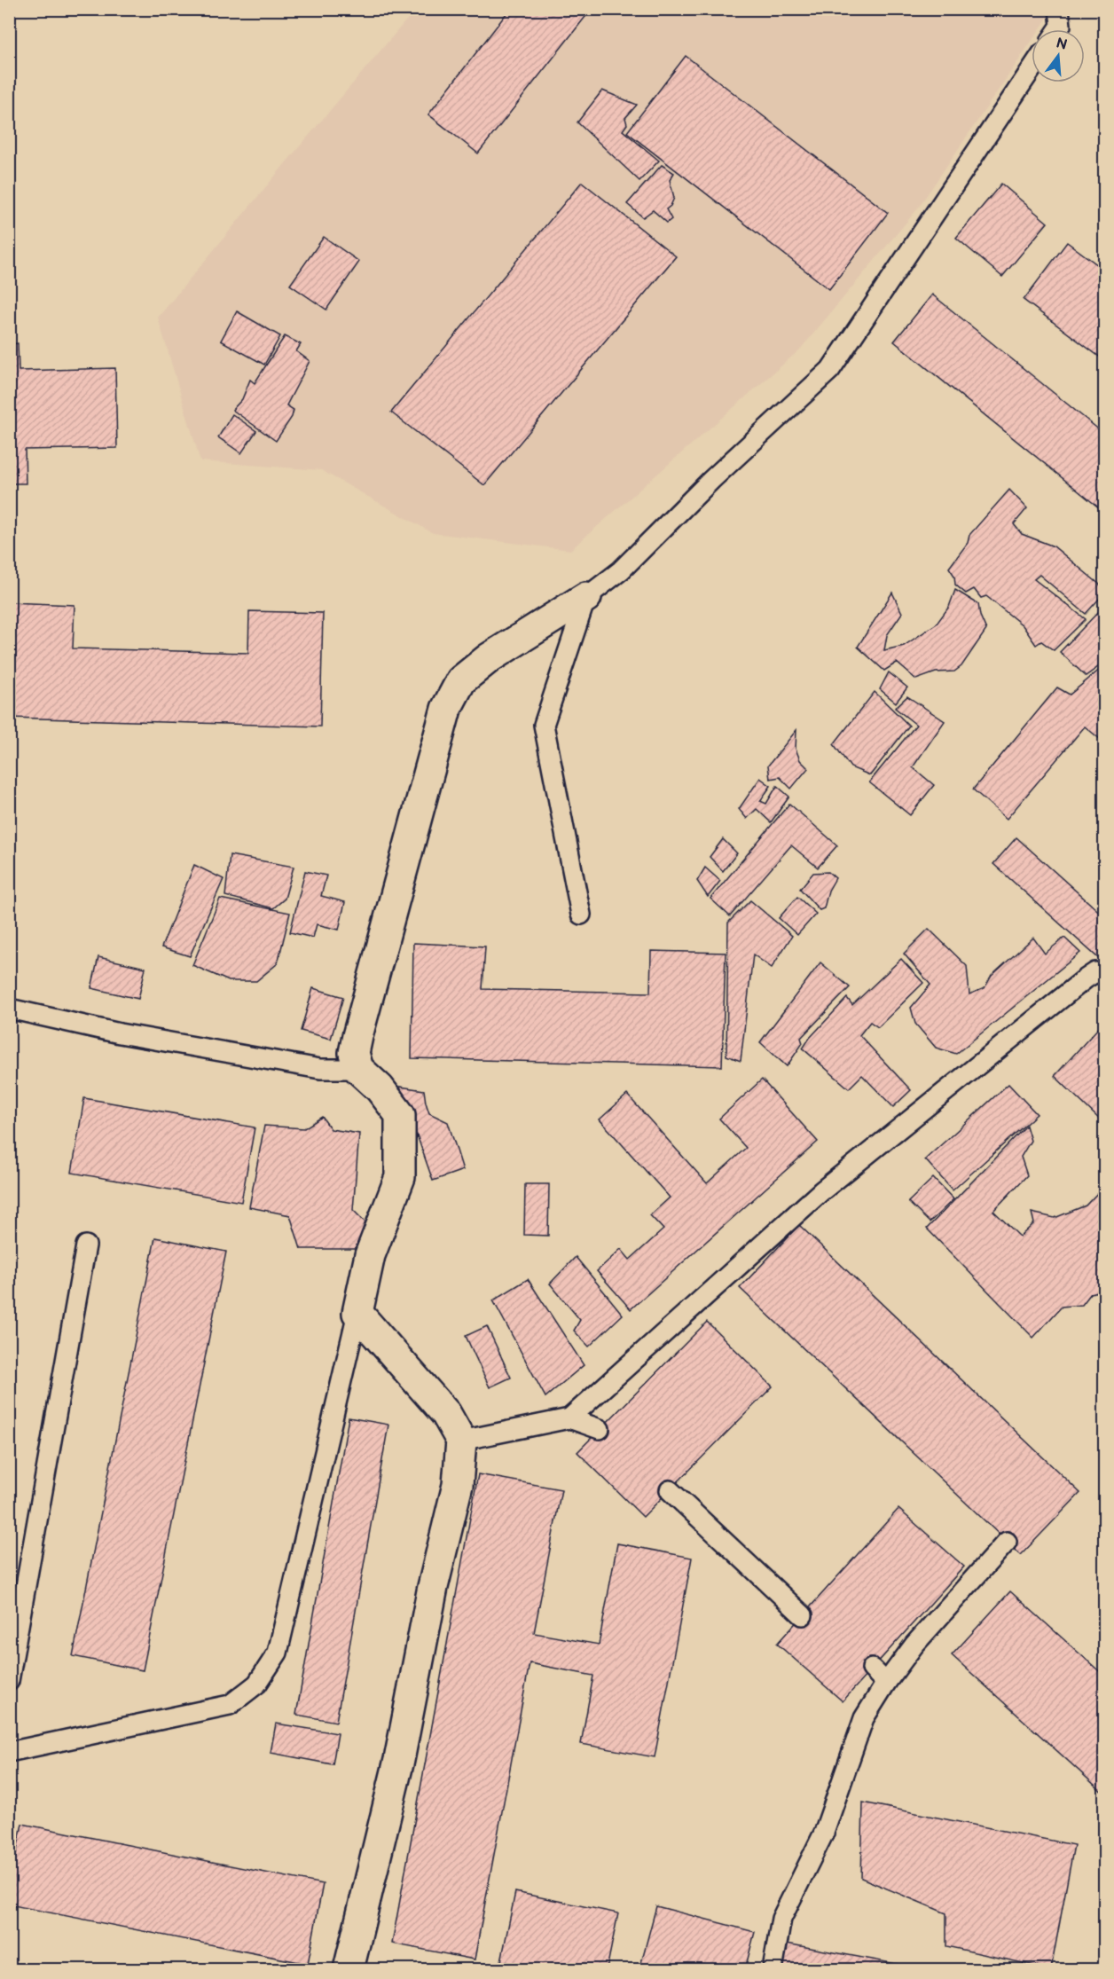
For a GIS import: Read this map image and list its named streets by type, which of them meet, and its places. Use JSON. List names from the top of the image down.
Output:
{
  "north": "top"
}
